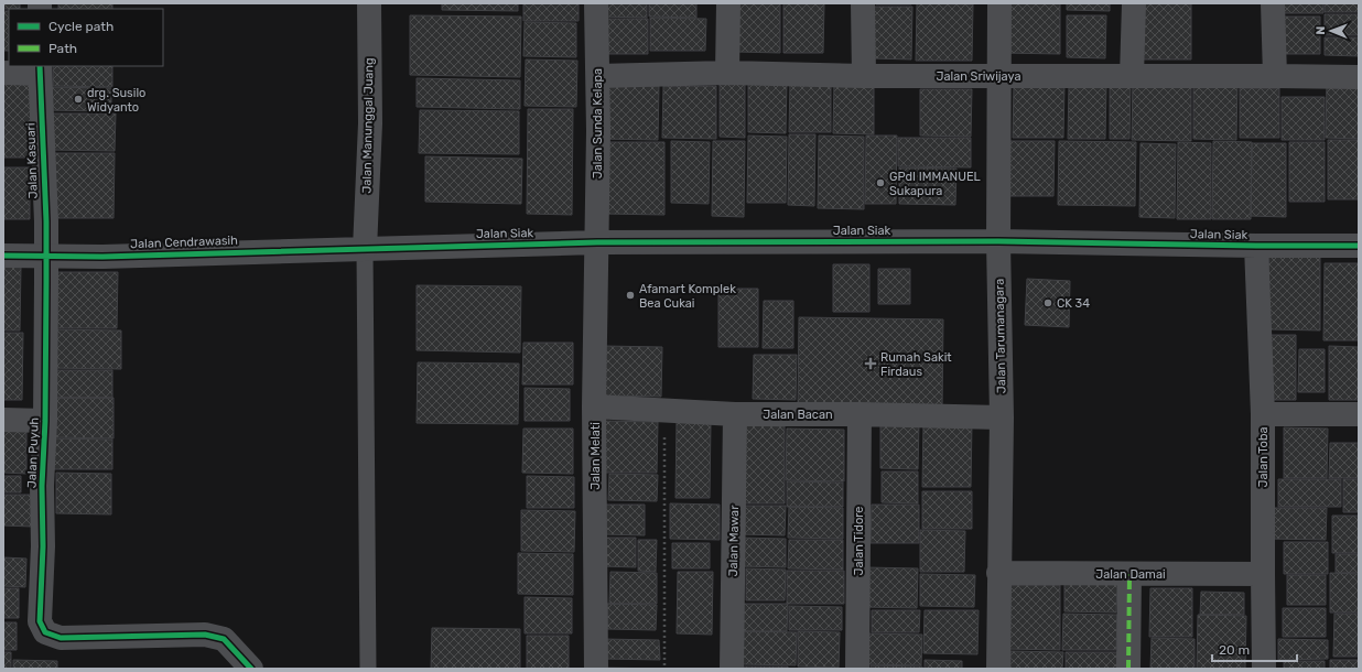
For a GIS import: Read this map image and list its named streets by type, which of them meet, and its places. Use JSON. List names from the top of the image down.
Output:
{
  "streets": {
    "street": [
      "Jalan Sriwijaya",
      "Jalan Sunda Kelapa",
      "Jalan Manunggal Juang",
      "Jalan Kasuari",
      "Jalan Siak",
      "Jalan Cendrawasih",
      "Jalan Tarumanagara",
      "Jalan Bacan",
      "Jalan Puyuh",
      "Jalan Melati",
      "Jalan Toba",
      "Jalan Mawar",
      "Jalan Tidore",
      "Jalan Damai"
    ]
  },
  "crossings": [
    ["Jalan Sriwijaya", "Jalan Sunda Kelapa"],
    ["Jalan Sriwijaya", "Jalan Tarumanagara"],
    ["Jalan Sunda Kelapa", "Jalan Siak"],
    ["Jalan Sunda Kelapa", "Jalan Melati"],
    ["Jalan Manunggal Juang", "Jalan Siak"],
    ["Jalan Manunggal Juang", "Jalan Cendrawasih"],
    ["Jalan Kasuari", "Jalan Cendrawasih"],
    ["Jalan Kasuari", "Jalan Puyuh"],
    ["Jalan Siak", "Jalan Cendrawasih"],
    ["Jalan Siak", "Jalan Tarumanagara"],
    ["Jalan Siak", "Jalan Melati"],
    ["Jalan Siak", "Jalan Toba"],
    ["Jalan Cendrawasih", "Jalan Puyuh"],
    ["Jalan Tarumanagara", "Jalan Bacan"],
    ["Jalan Tarumanagara", "Jalan Damai"],
    ["Jalan Bacan", "Jalan Melati"],
    ["Jalan Bacan", "Jalan Mawar"],
    ["Jalan Bacan", "Jalan Tidore"],
    ["Jalan Toba", "Jalan Damai"]
  ],
  "places": {
    "other": [
      "drg. Susilo Widyanto",
      "GPdI IMMANUEL Sukapura",
      "Afamart Komplek Bea Cukai",
      "CK 34"
    ],
    "health": ["Rumah Sakit Firdaus"]
  },
  "legend": ["Cycle path", "Path"],
  "scale_bar": "20 m",
  "north": "left"
}
